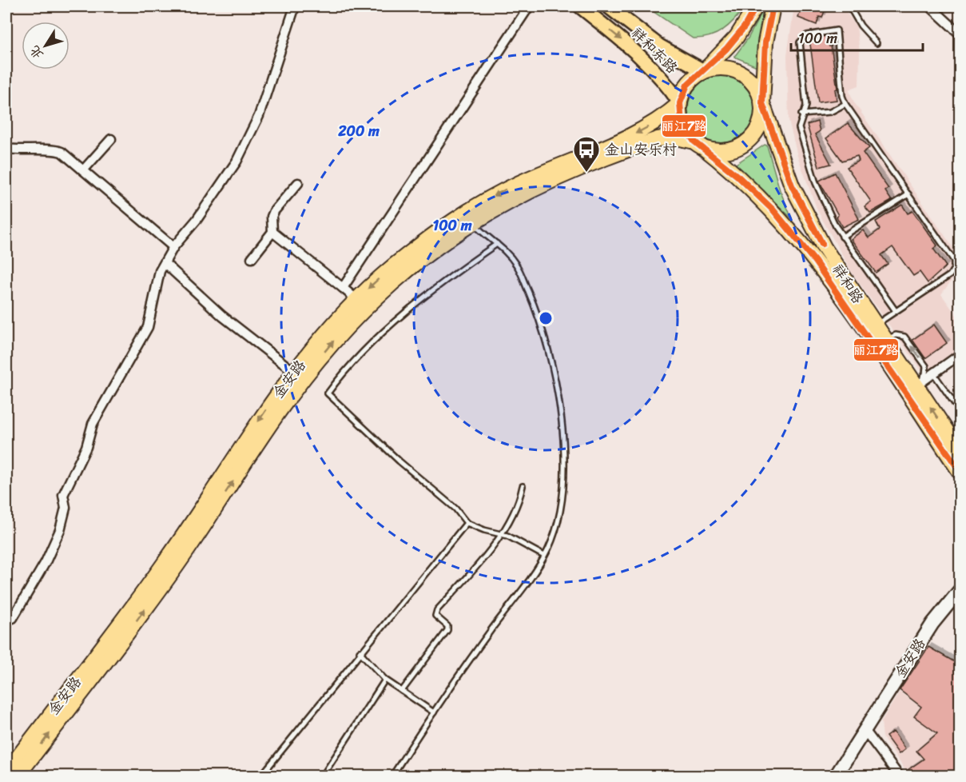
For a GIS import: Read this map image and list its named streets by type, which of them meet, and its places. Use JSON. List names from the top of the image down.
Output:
{
  "streets": {
    "highway": ["祥和路", "金安路"],
    "main road": ["祥和东路"]
  },
  "crossings": [
    ["祥和东路", "祥和路"],
    ["祥和东路", "金安路"],
    ["祥和路", "金安路"]
  ],
  "places": {
    "bus stop": ["金山安乐村"]
  },
  "lines": ["transit line 丽江7路"],
  "scale_bar": "100 m",
  "north": "bottom left",
  "rings": ["200 m", "100 m"]
}
